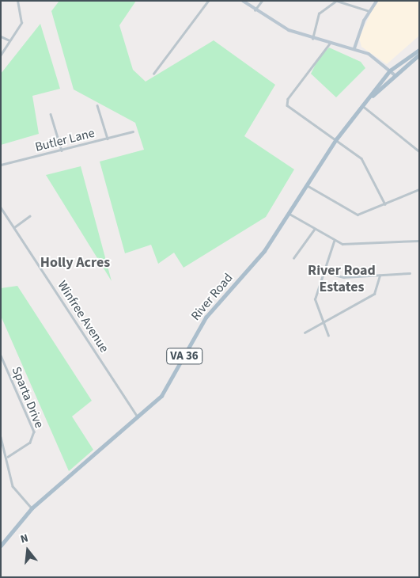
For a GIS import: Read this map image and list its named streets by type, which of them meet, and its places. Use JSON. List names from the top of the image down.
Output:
{
  "streets": {
    "main road": ["River Road", "VA 36"],
    "street": ["Butler Lane", "Winfree Avenue", "Sparta Drive"]
  },
  "crossings": [
    ["River Road", "Winfree Avenue"]
  ],
  "districts": ["Holly Acres", "River Road Estates"],
  "north": "top"
}
